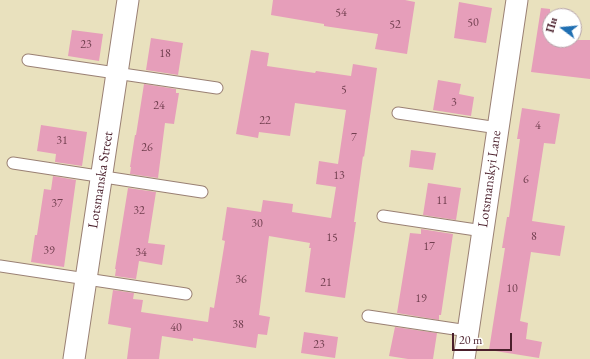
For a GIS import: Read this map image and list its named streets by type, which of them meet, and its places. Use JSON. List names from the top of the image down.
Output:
{
  "streets": {
    "street": ["Lotsmanskyi Lane", "Lotsmanska Street"]
  },
  "house_numbers": [
    "54",
    "50",
    "52",
    "23",
    "18",
    "5",
    "3",
    "24",
    "22",
    "4",
    "7",
    "31",
    "26",
    "13",
    "6",
    "11",
    "37",
    "32",
    "30",
    "8",
    "15",
    "17",
    "39",
    "34",
    "36",
    "21",
    "10",
    "19",
    "38",
    "40",
    "23"
  ],
  "scale_bar": "20 m",
  "north": "left"
}
